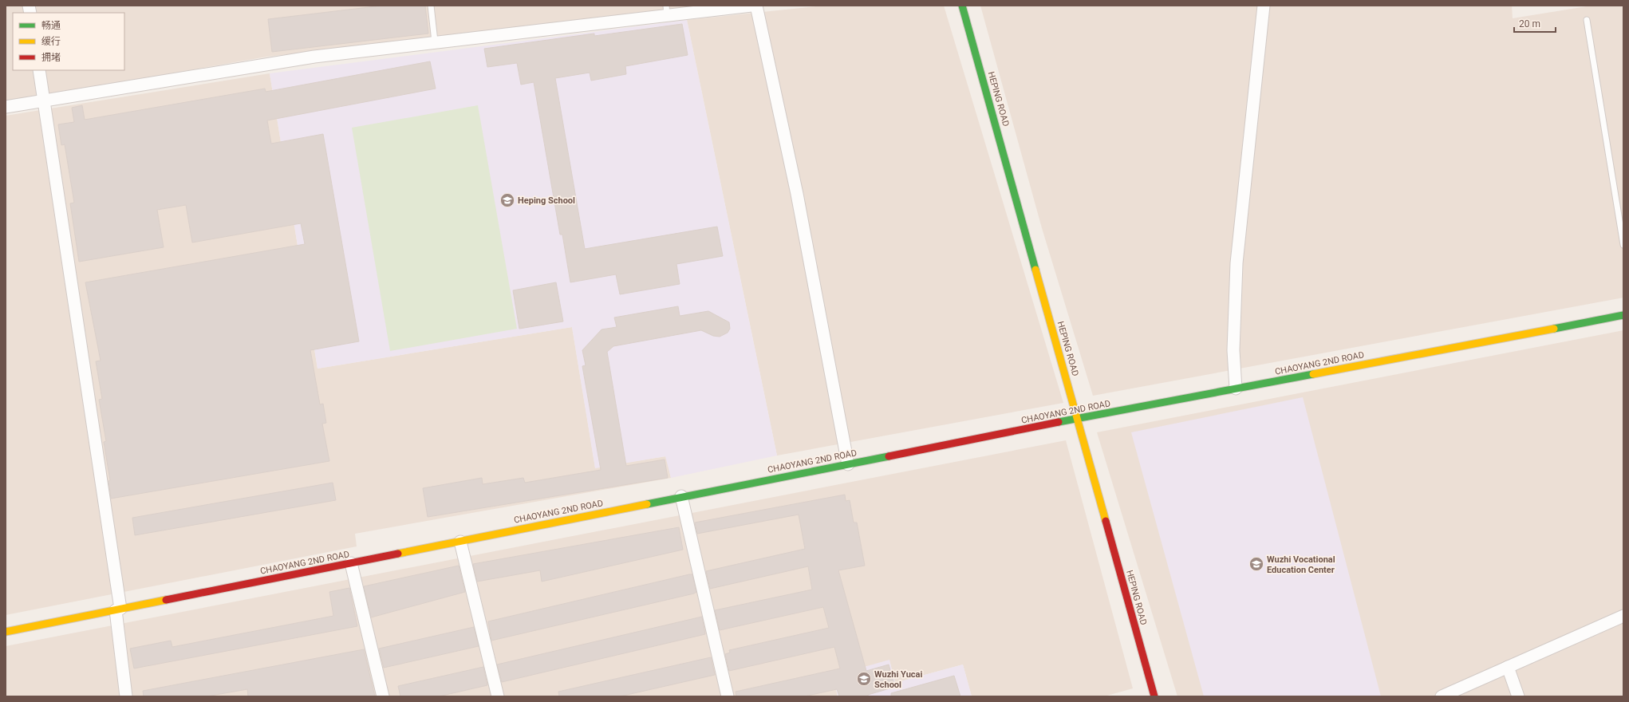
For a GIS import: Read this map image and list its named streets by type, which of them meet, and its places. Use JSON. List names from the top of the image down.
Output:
{
  "streets": {
    "street": ["HEPING ROAD", "CHAOYANG 2ND ROAD"]
  },
  "crossings": [
    ["HEPING ROAD", "CHAOYANG 2ND ROAD"]
  ],
  "places": {
    "school or university": ["Heping School", "Wuzhi Vocational Education Center", "Wuzhi Yucai School"]
  },
  "legend": ["畅通", "缓行", "拥堵"],
  "scale_bar": "20 m"
}
